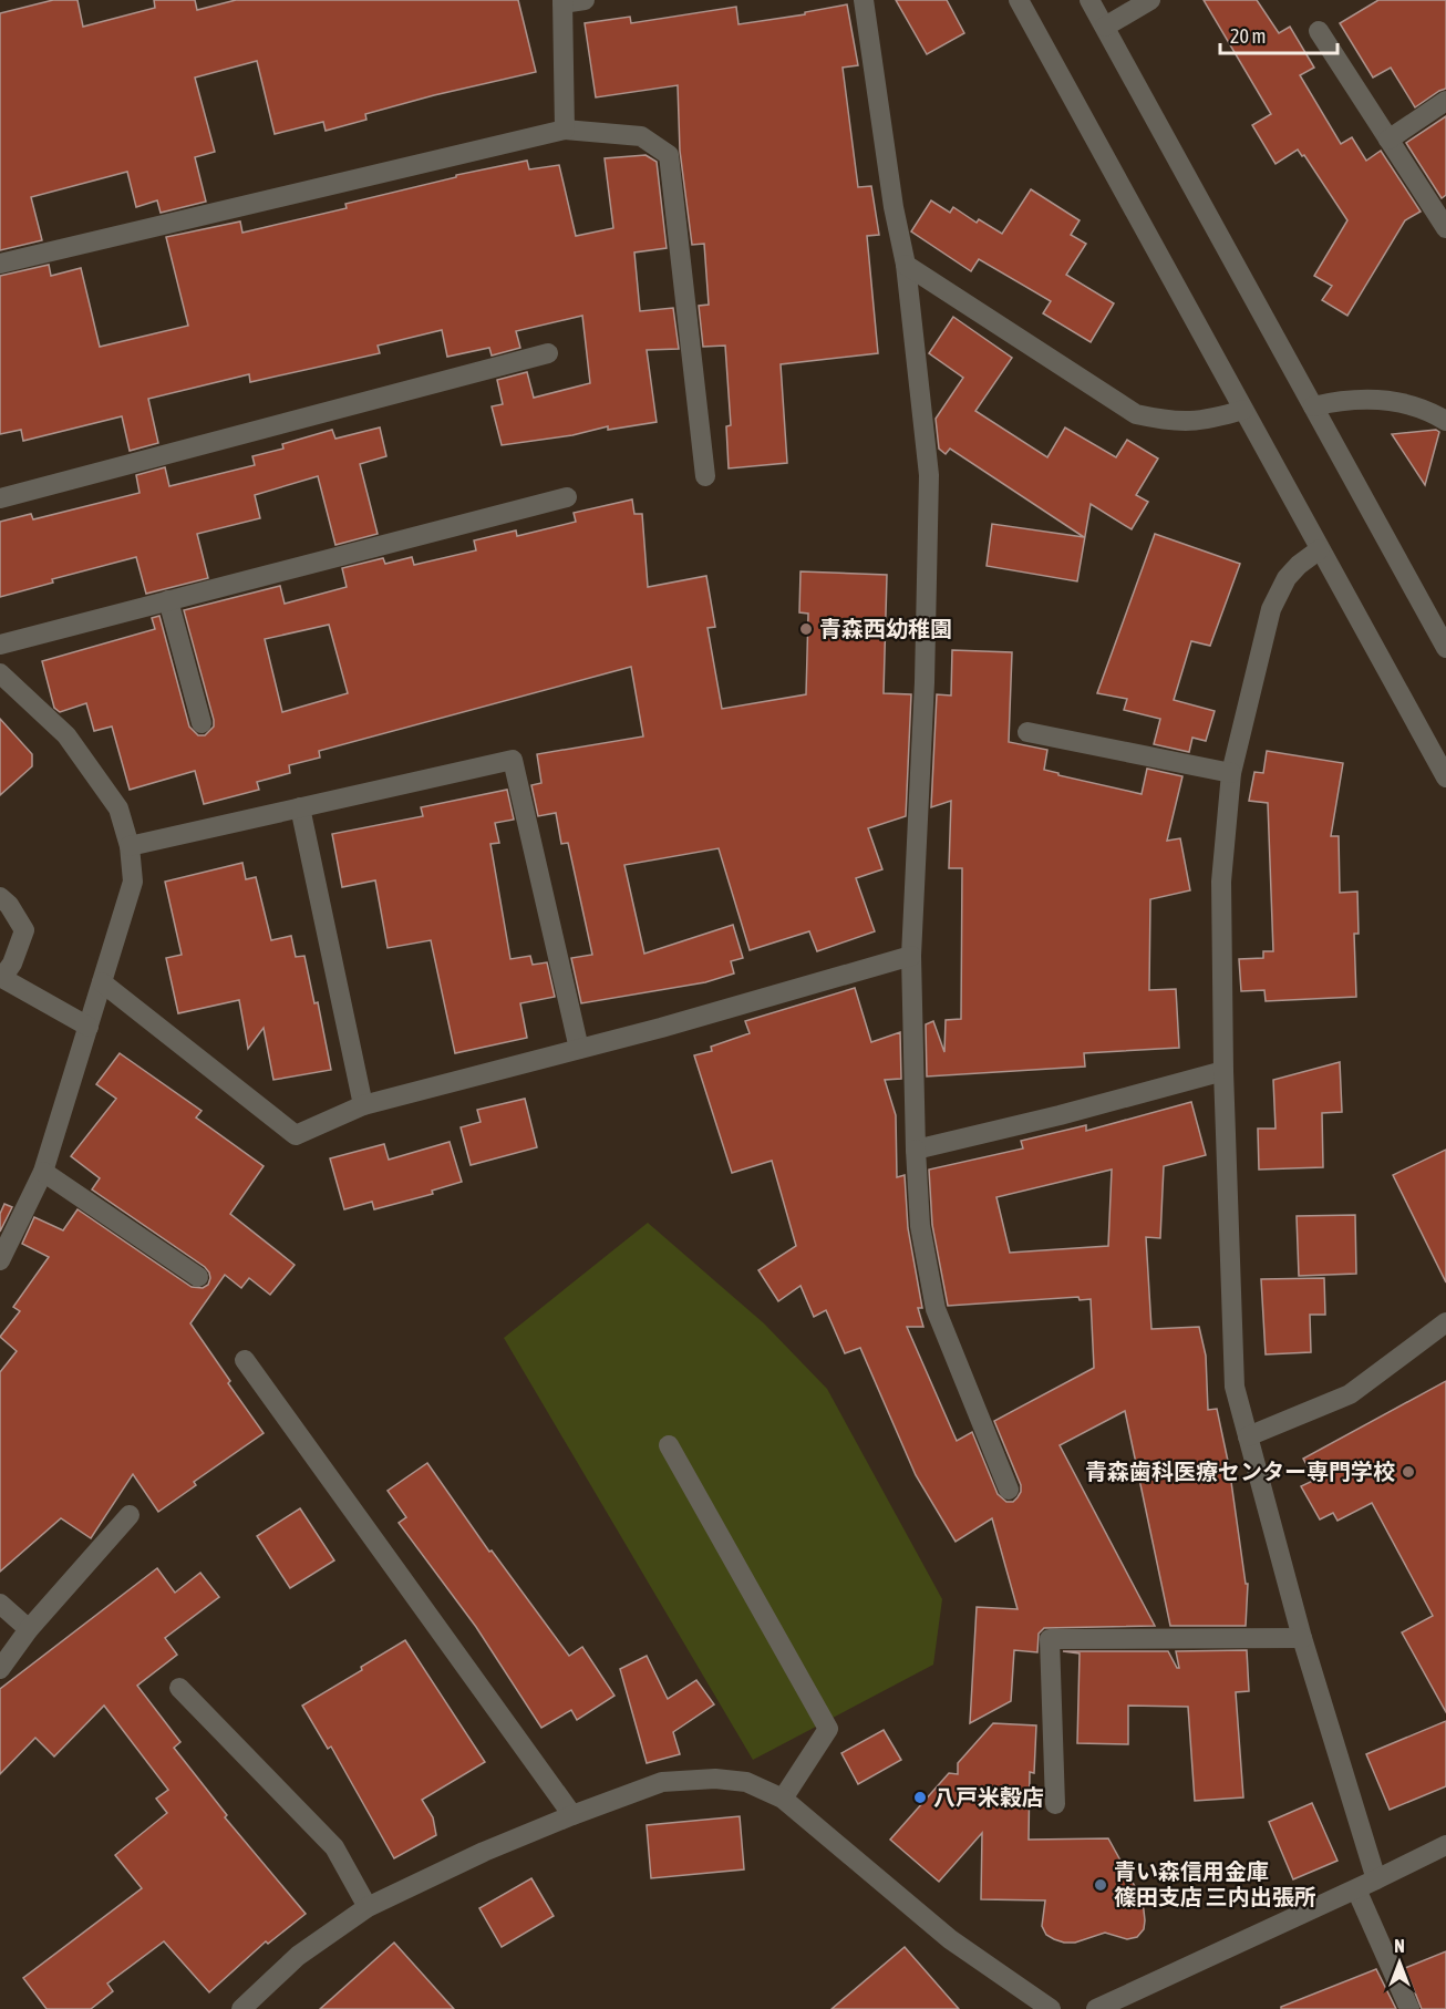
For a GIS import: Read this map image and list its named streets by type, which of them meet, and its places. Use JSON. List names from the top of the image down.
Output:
{
  "places": [
    "青森西幼稚園",
    "青森歯科医療センター専門学校",
    "八戸米穀店",
    "青い森信用金庫 篠田支店 三内出張所"
  ],
  "scale_bar": "20 m",
  "north": "top"
}
